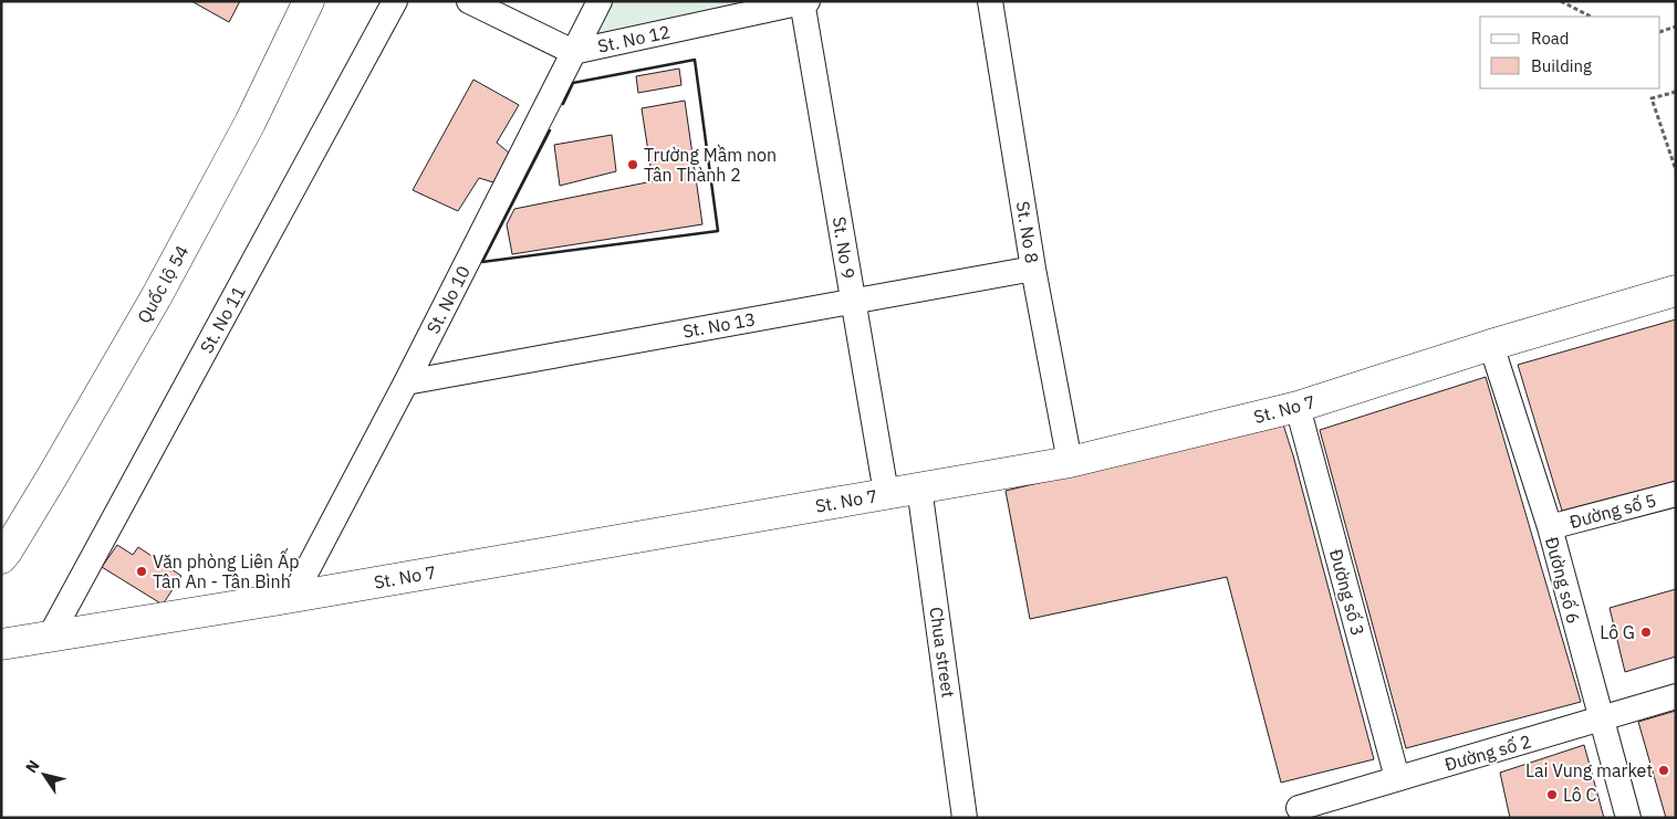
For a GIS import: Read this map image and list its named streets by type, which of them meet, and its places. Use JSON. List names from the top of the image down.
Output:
{
  "streets": {
    "main road": ["Quốc lộ 54", "St. No 7"],
    "street": [
      "St. No 12",
      "St. No 8",
      "St. No 9",
      "St. No 10",
      "St. No 11",
      "St. No 13",
      "Đường số 5",
      "Đường số 6",
      "Đường số 3",
      "Chua street",
      "Đường số 2"
    ]
  },
  "crossings": [
    ["St. No 12", "St. No 9"],
    ["St. No 12", "St. No 10"],
    ["St. No 8", "St. No 13"],
    ["St. No 8", "St. No 7"],
    ["St. No 9", "St. No 13"],
    ["St. No 9", "St. No 7"],
    ["St. No 10", "St. No 13"],
    ["St. No 10", "St. No 7"],
    ["St. No 11", "St. No 7"],
    ["St. No 7", "Đường số 6"],
    ["St. No 7", "Đường số 3"],
    ["St. No 7", "Chua street"],
    ["Đường số 5", "Đường số 6"],
    ["Đường số 6", "Đường số 2"],
    ["Đường số 3", "Đường số 2"]
  ],
  "places": [
    "Trường Mầm non Tân Thành 2",
    "Văn phòng Liên Ấp Tân An - Tân Bình",
    "Lô G",
    "Lai Vung market",
    "Lô C"
  ],
  "legend": ["Road", "Building"],
  "north": "top left"
}
